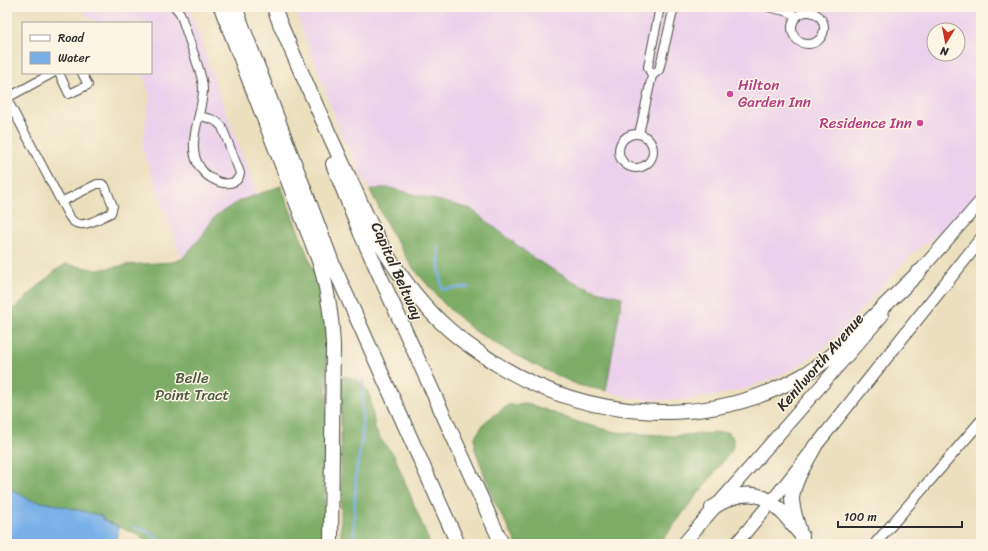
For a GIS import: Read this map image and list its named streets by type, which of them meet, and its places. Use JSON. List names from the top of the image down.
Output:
{
  "streets": {
    "highway": ["Capital Beltway"],
    "main road": ["Kenilworth Avenue"]
  },
  "parks": ["Belle Point Tract"],
  "places": ["Hilton Garden Inn", "Residence Inn"],
  "legend": ["Road", "Water"],
  "scale_bar": "100 m",
  "north": "bottom"
}
